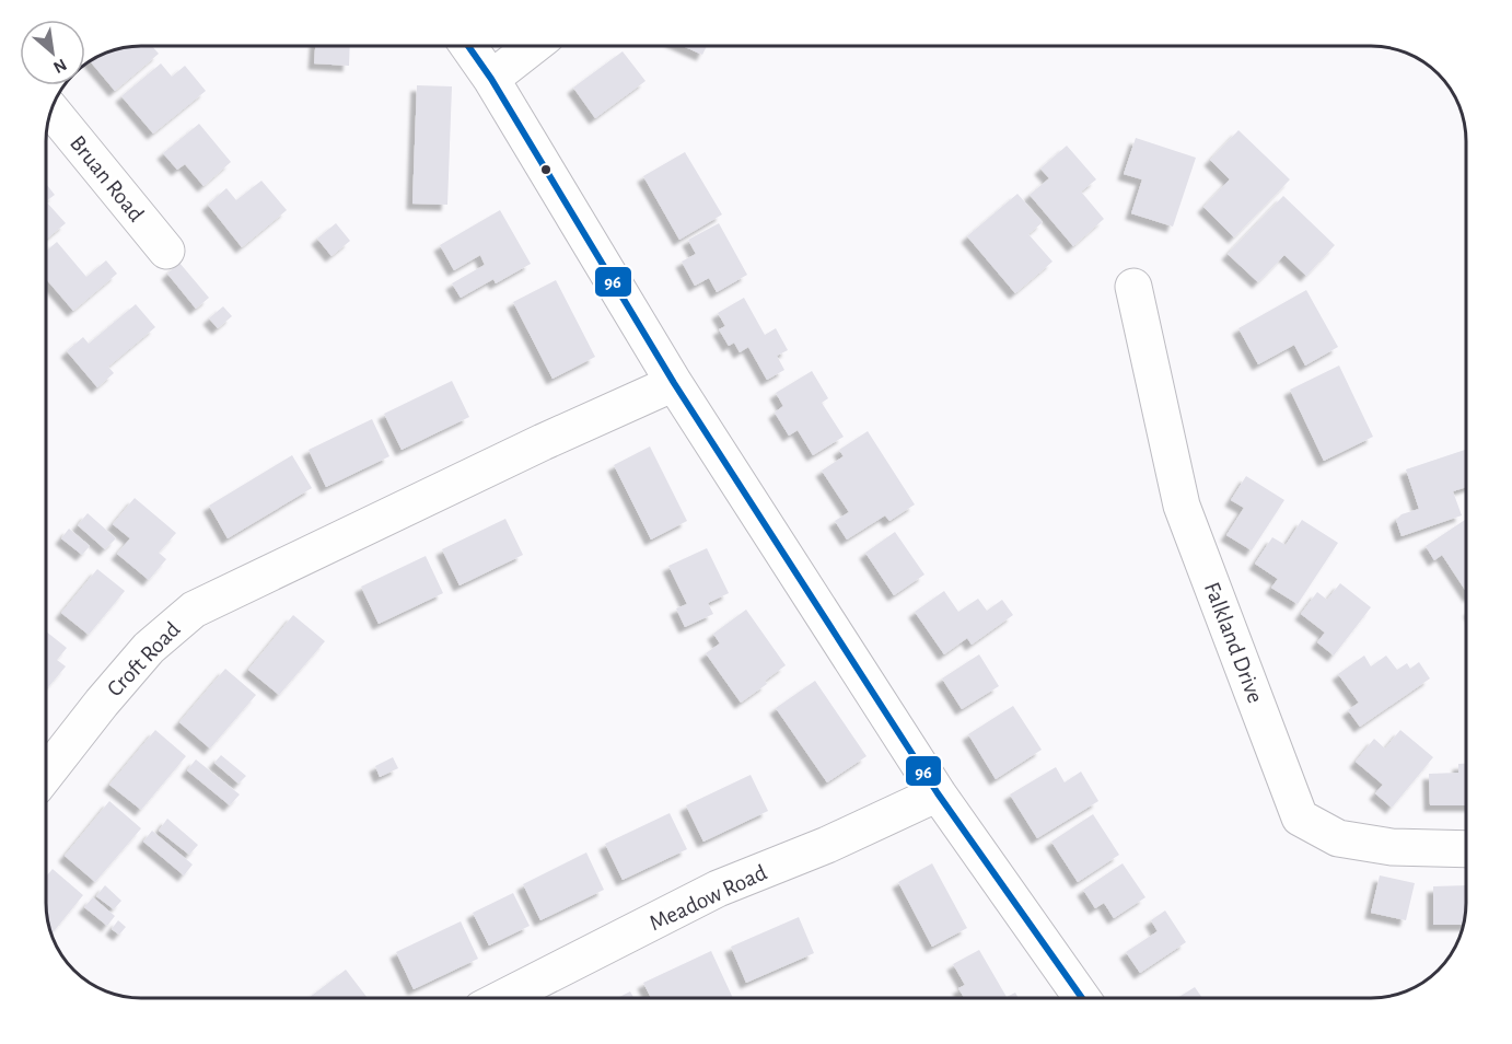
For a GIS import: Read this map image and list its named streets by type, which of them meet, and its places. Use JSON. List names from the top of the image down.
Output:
{
  "streets": {
    "street": [
      "Bruan Road",
      "Falkland Drive",
      "Croft Road",
      "Meadow Road"
    ]
  },
  "lines": ["transit line 96"],
  "north": "bottom right"
}
